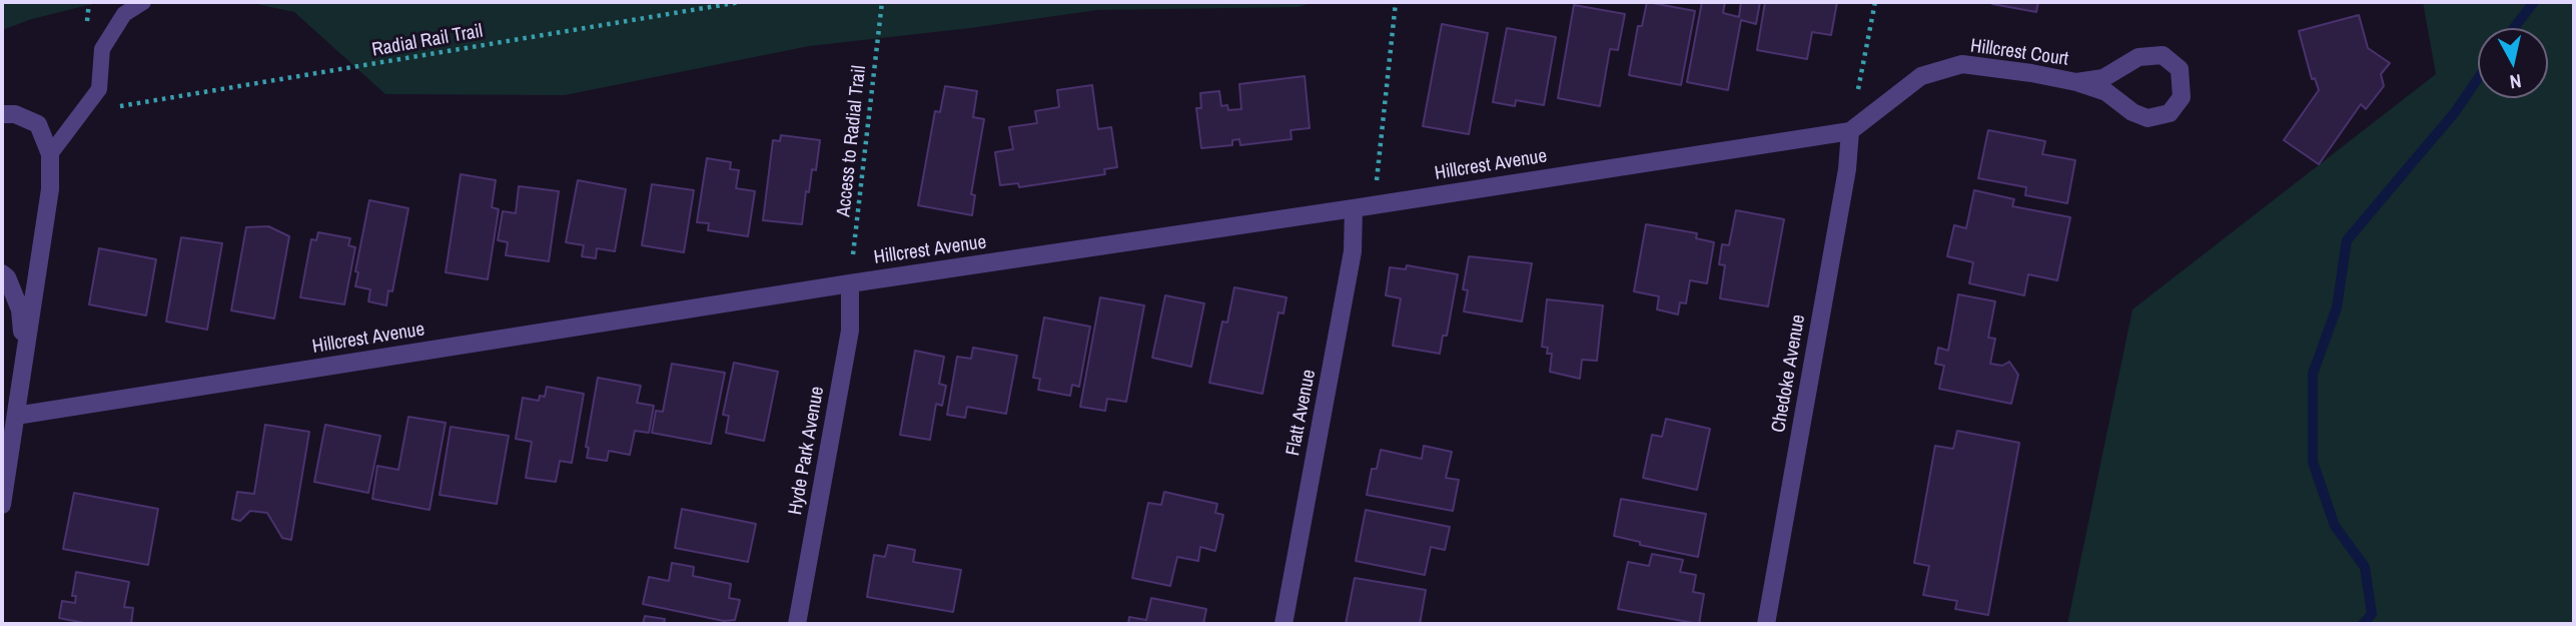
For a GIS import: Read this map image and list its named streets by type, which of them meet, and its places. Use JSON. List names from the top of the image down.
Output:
{
  "streets": {
    "street": [
      "Hillcrest Court",
      "Hillcrest Avenue",
      "Chedoke Avenue",
      "Flatt Avenue",
      "Hyde Park Avenue"
    ],
    "path": ["Radial Rail Trail", "Access to Radial Trail"]
  },
  "crossings": [
    ["Hillcrest Court", "Hillcrest Avenue"],
    ["Hillcrest Court", "Chedoke Avenue"],
    ["Access to Radial Trail", "Hillcrest Avenue"],
    ["Access to Radial Trail", "Hyde Park Avenue"],
    ["Hillcrest Avenue", "Chedoke Avenue"],
    ["Hillcrest Avenue", "Flatt Avenue"],
    ["Hillcrest Avenue", "Hyde Park Avenue"]
  ],
  "north": "bottom"
}
